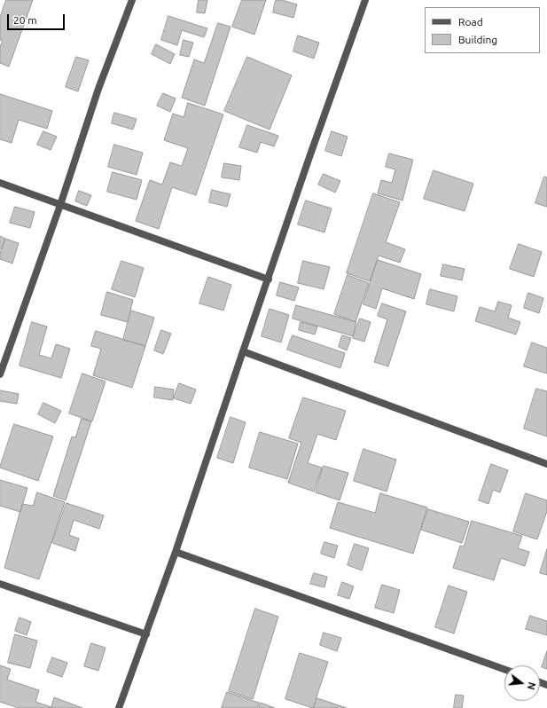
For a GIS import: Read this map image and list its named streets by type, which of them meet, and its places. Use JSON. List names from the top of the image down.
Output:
{
  "legend": ["Road", "Building"],
  "scale_bar": "20 m",
  "north": "right"
}
